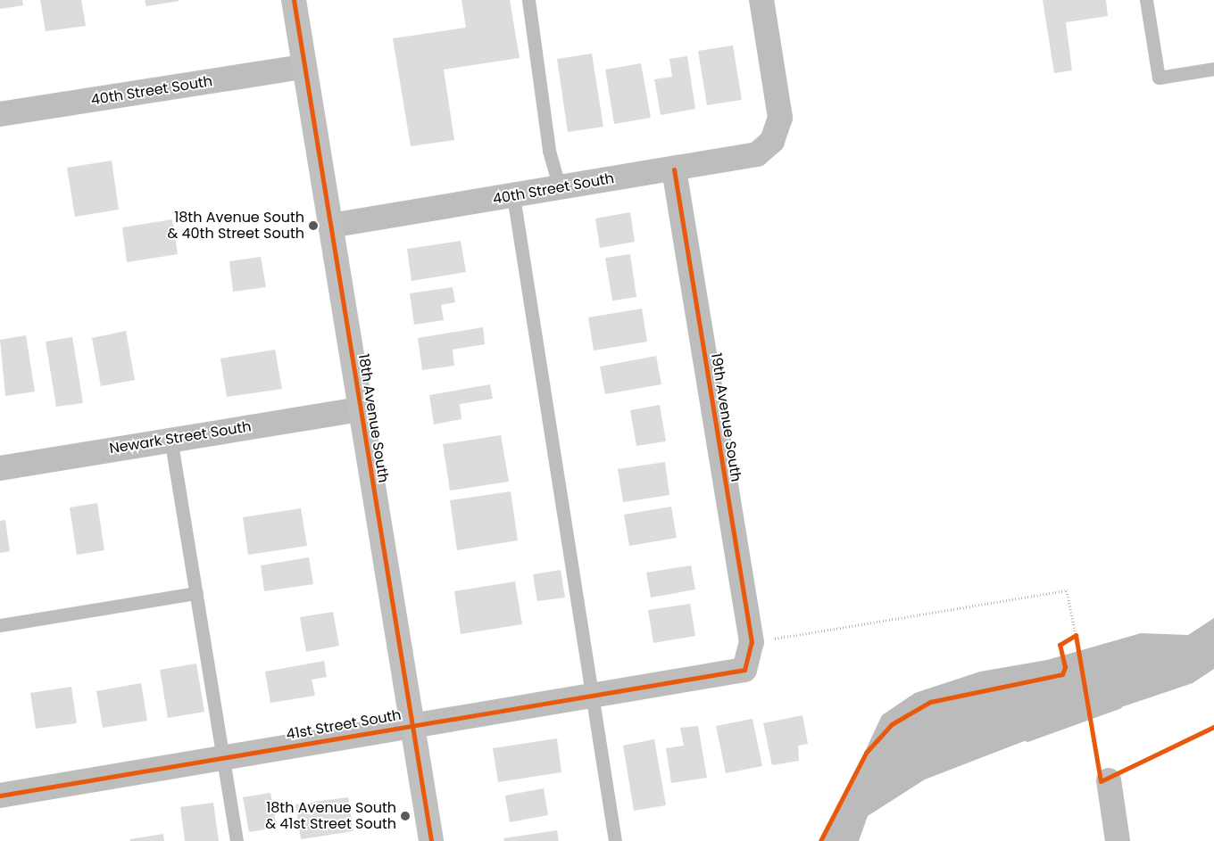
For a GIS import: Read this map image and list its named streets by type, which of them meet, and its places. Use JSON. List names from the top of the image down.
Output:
{
  "streets": {
    "street": [
      "40th Street South",
      "19th Avenue South",
      "18th Avenue South",
      "Newark Street South",
      "41st Street South"
    ]
  },
  "crossings": [
    ["40th Street South", "19th Avenue South"],
    ["40th Street South", "18th Avenue South"],
    ["19th Avenue South", "41st Street South"],
    ["18th Avenue South", "Newark Street South"],
    ["18th Avenue South", "41st Street South"]
  ],
  "places": ["18th Avenue South & 40th Street South", "18th Avenue South & 41st Street South"]
}
